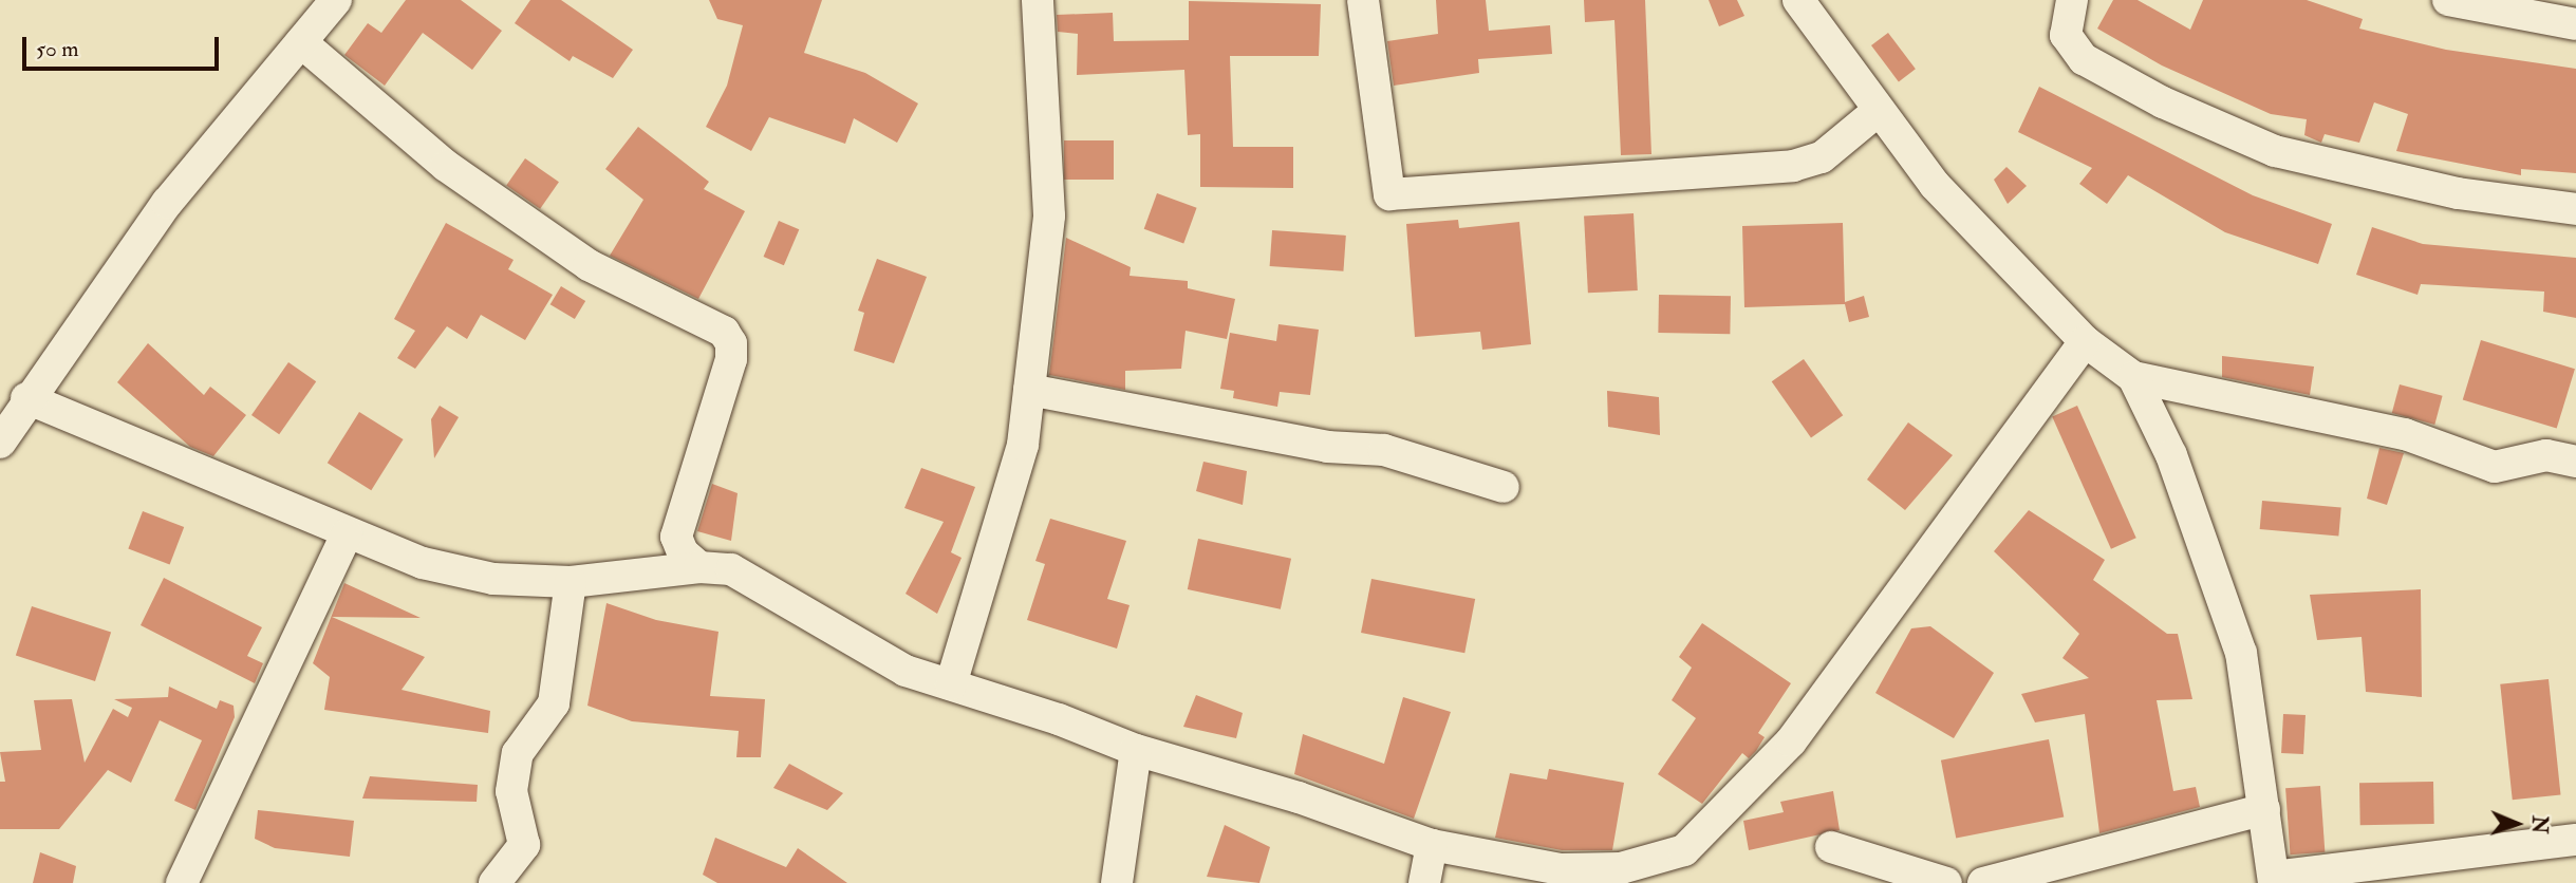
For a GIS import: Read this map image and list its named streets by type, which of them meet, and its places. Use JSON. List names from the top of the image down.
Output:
{
  "scale_bar": "50 m",
  "north": "right"
}
